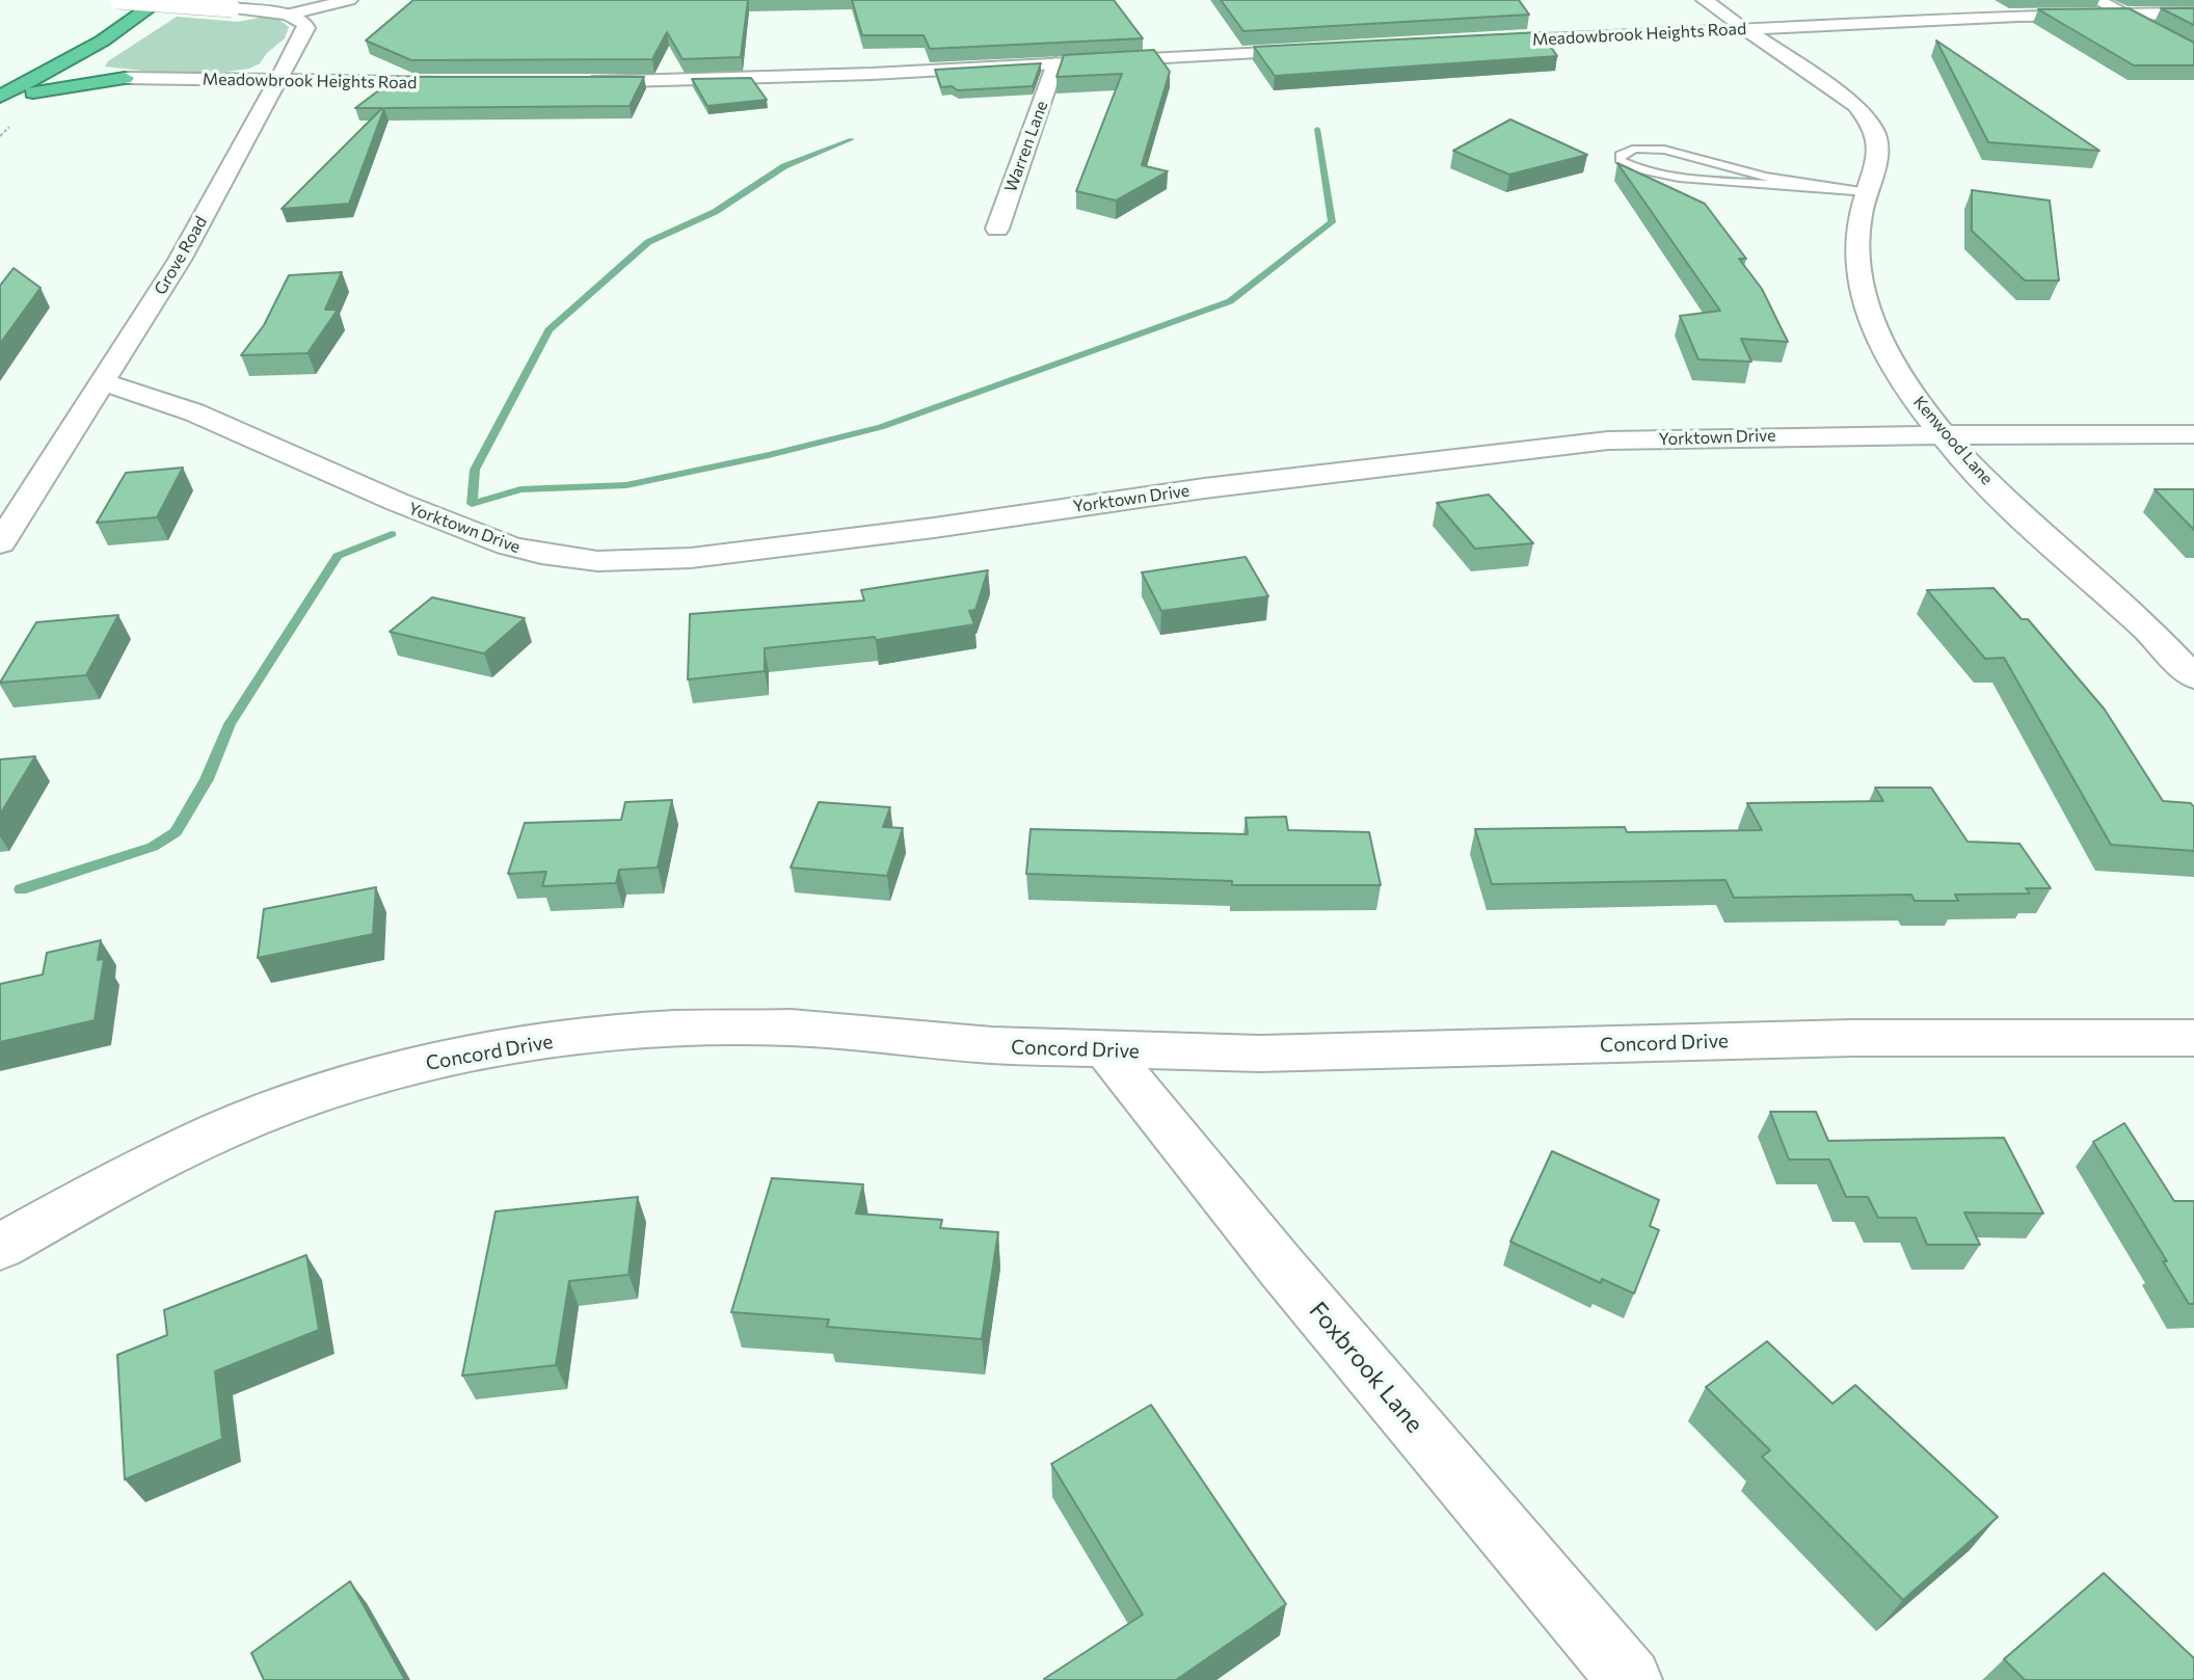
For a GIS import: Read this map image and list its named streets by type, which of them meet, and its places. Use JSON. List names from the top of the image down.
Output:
{
  "streets": {
    "street": [
      "Meadowbrook Heights Road",
      "Warren Lane",
      "Grove Road",
      "Yorktown Drive",
      "Kenwood Lane",
      "Concord Drive",
      "Foxbrook Lane"
    ]
  },
  "crossings": [
    ["Meadowbrook Heights Road", "Grove Road"],
    ["Meadowbrook Heights Road", "Kenwood Lane"],
    ["Grove Road", "Yorktown Drive"],
    ["Yorktown Drive", "Kenwood Lane"],
    ["Concord Drive", "Foxbrook Lane"]
  ]
}
